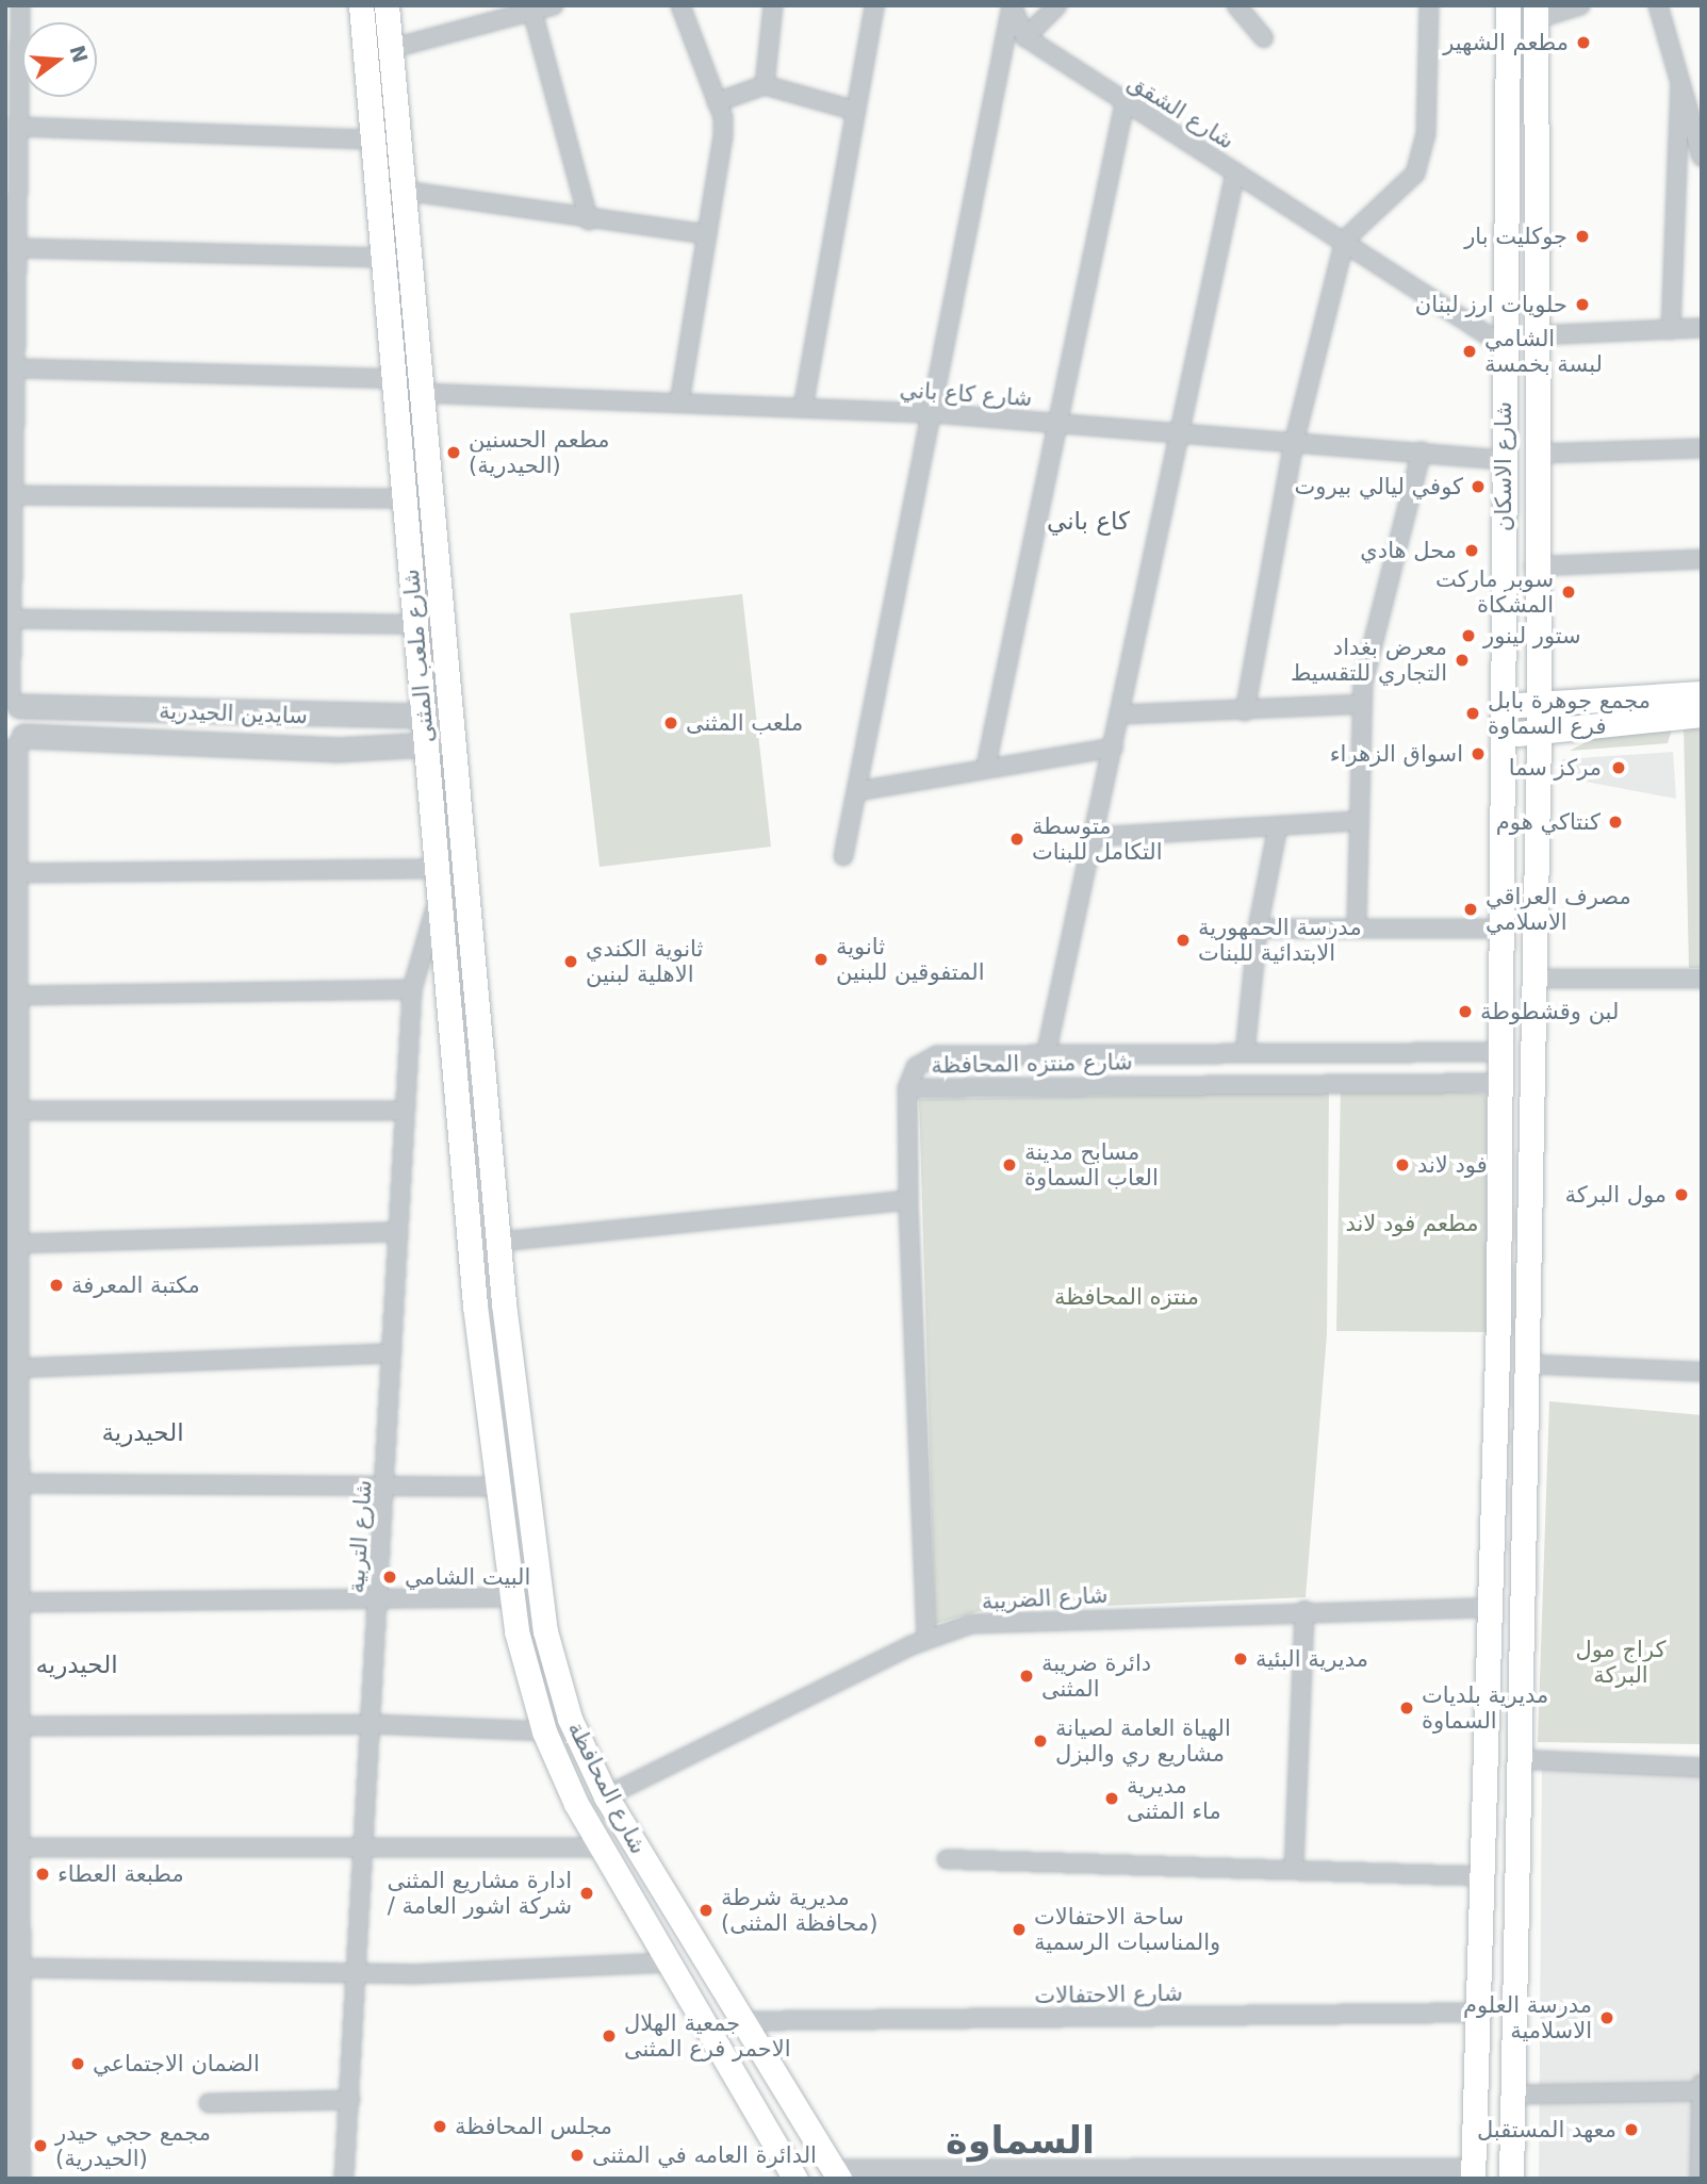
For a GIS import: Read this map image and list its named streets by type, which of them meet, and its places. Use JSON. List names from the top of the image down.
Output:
{
  "streets": {
    "main road": ["شارع الاسكان", "شارع ملعب المثنى", "شارع المحافظة"],
    "street": [
      "شارع الشقق",
      "شارع كاع باني",
      "سايدين الحيدرية",
      "شارع منتزه المحافظة",
      "شارع التربية",
      "شارع الضريبة",
      "شارع الاحتفالات"
    ]
  },
  "crossings": [
    ["شارع الشقق", "شارع الاسكان"],
    ["شارع كاع باني", "شارع الاسكان"],
    ["شارع كاع باني", "شارع ملعب المثنى"],
    ["شارع الاسكان", "شارع منتزه المحافظة"],
    ["شارع الاسكان", "شارع الضريبة"],
    ["شارع الاسكان", "شارع الاحتفالات"],
    ["شارع ملعب المثنى", "سايدين الحيدرية"],
    ["شارع ملعب المثنى", "شارع التربية"],
    ["شارع ملعب المثنى", "شارع المحافظة"],
    ["شارع الضريبة", "شارع المحافظة"],
    ["شارع المحافظة", "شارع الاحتفالات"]
  ],
  "districts": [
    "كاع باني",
    "الحيدرية",
    "الحيدريه",
    "السماوة"
  ],
  "parks": ["مطعم فود لاند", "منتزه المحافظة", "كراج مول البركة"],
  "places": [
    "مطعم الشهير",
    "جوكليت بار",
    "حلويات ارز لبنان",
    "الشامي لبسة بخمسة",
    "مطعم الحسنين (الحيدرية)",
    "كوفي ليالي بيروت",
    "محل هادي",
    "سوبر ماركت المشكاة",
    "ستور لينور",
    "معرض بغداد التجاري للتقسيط",
    "مجمع جوهرة بابل فرع السماوة",
    "ملعب المثنى",
    "اسواق الزهراء",
    "مركز سما",
    "كنتاكي هوم",
    "متوسطة التكامل للبنات",
    "مصرف العراقي الاسلامي",
    "مدرسة الحمهورية الابتدائية للبنات",
    "ثانوية المتفوقين للبنين",
    "ثانوية الكندي الاهلية لبنين",
    "لبن وقشطوطة",
    "مسابح مدينة العاب السماوة",
    "فود لاند",
    "مول البركة",
    "مكتبة المعرفة",
    "البيت الشامي",
    "مديرية البئية",
    "دائرة ضريبة المثنى",
    "مديرية بلديات السماوة",
    "الهياة العامة لصيانة مشاريع ري والبزل",
    "مديرية ماء المثنى",
    "مطبعة العطاء",
    "ادارة مشاريع المثنى / شركة اشور العامة",
    "مديرية شرطة (محافظة المثنى)",
    "ساحة الاحتفالات والمناسبات الرسمية",
    "مدرسة العلوم الاسلامية",
    "جمعية الهلال الاحمر فرع المثنى",
    "الضمان الاجتماعي",
    "مجلس المحافظة",
    "معهد المستقبل",
    "مجمع حجي حيدر (الحيدرية)",
    "الدائرة العامه في المثنى"
  ],
  "north": "right"
}
